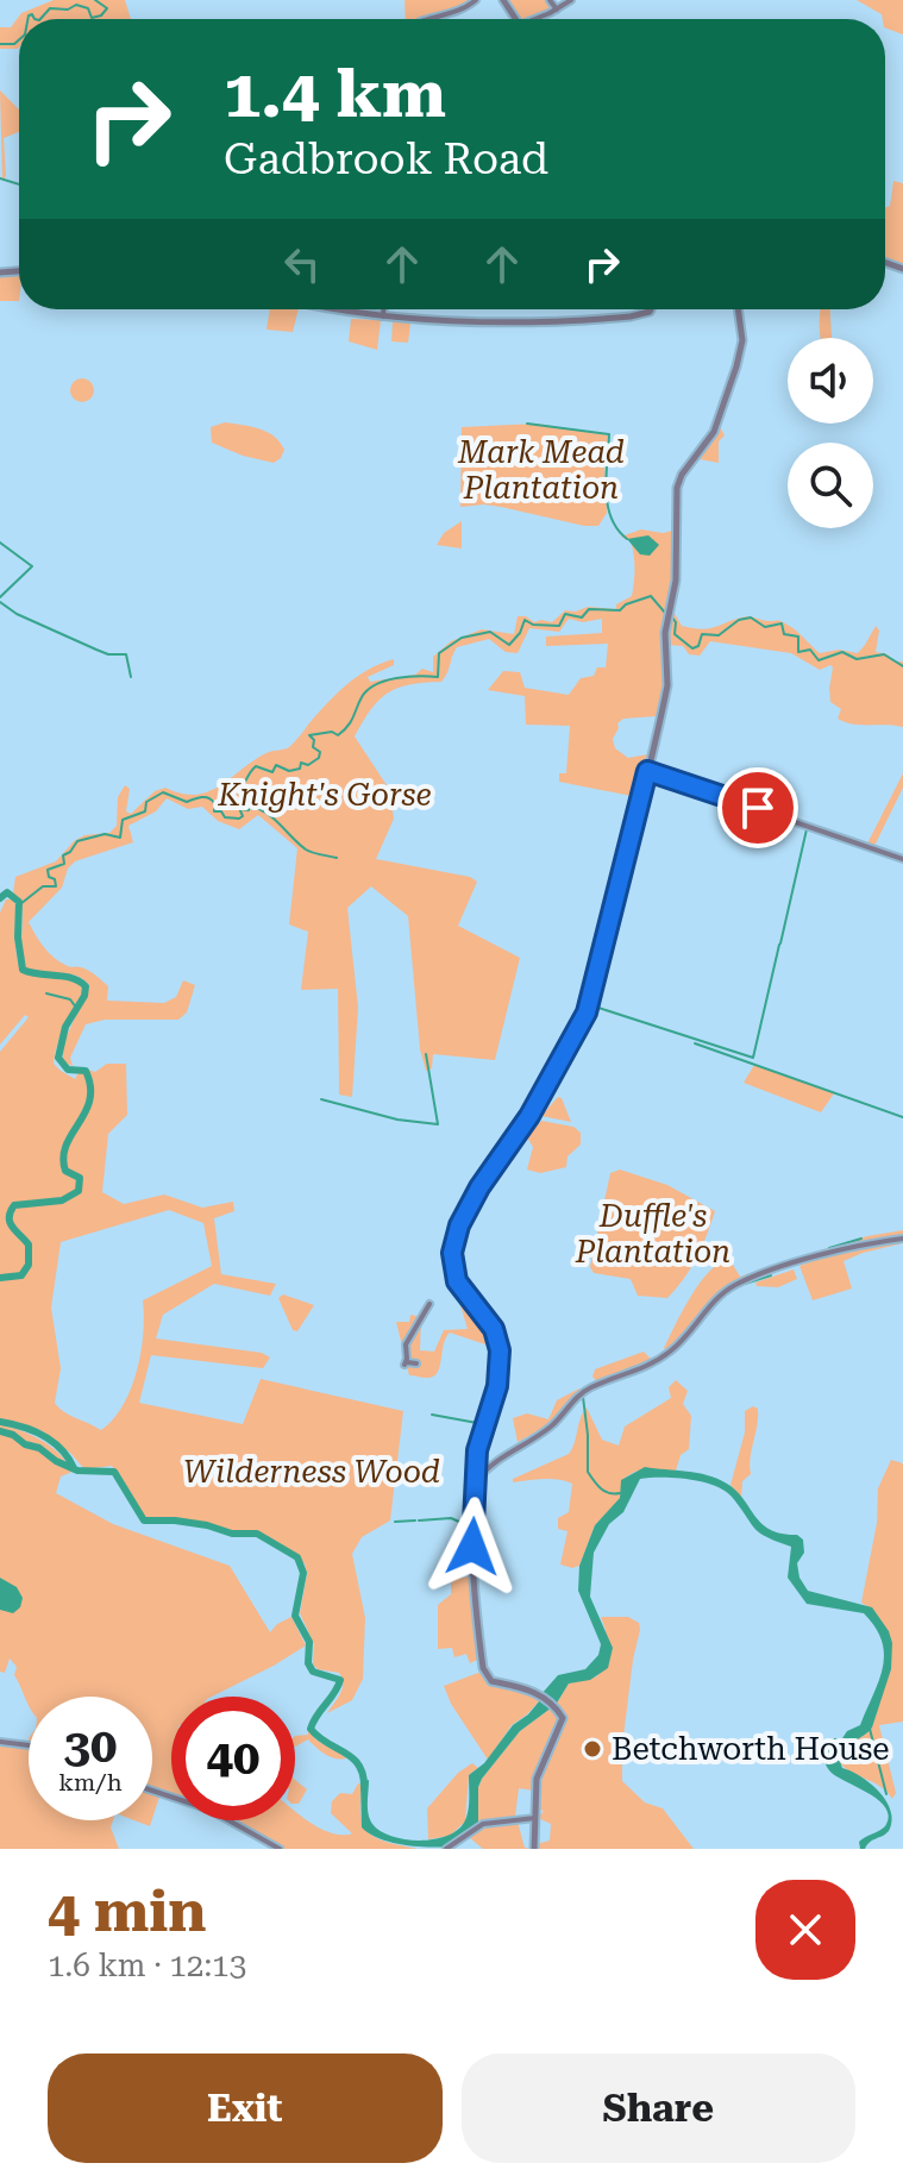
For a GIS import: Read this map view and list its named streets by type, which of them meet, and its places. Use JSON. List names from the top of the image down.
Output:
{
  "parks": [
    "Mark Mead Plantation",
    "Knight's Gorse",
    "Duffle's Plantation",
    "Wilderness Wood"
  ],
  "places": ["Betchworth House"],
  "page": {
    "turn": ["1.4 km", "Gadbrook Road"],
    "speed": "30 km/h",
    "limit": "40",
    "heading": ["4 min", "1.6 km · 12:13"],
    "buttons": ["Exit", "Share"]
  }
}
